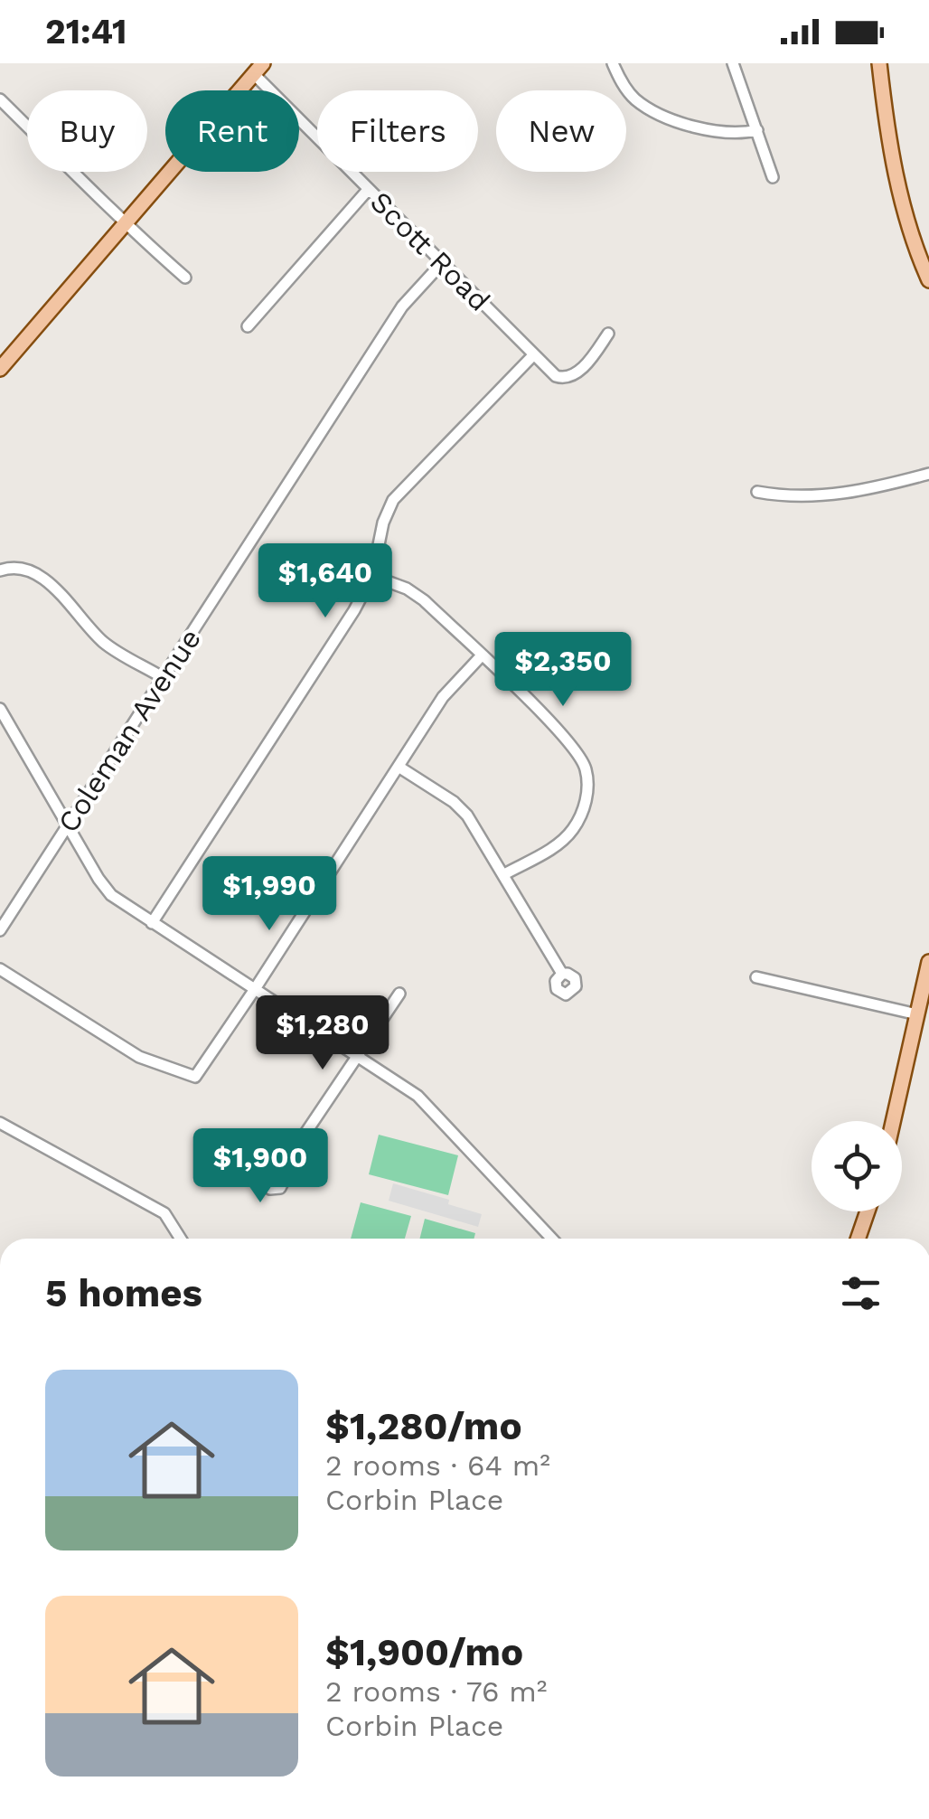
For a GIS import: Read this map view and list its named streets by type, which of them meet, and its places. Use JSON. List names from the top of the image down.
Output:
{
  "streets": {
    "street": ["Scott Road", "Coleman Avenue"]
  },
  "crossings": [
    ["Scott Road", "Coleman Avenue"]
  ],
  "page": {
    "status": "21:41",
    "chip": [
      "Buy",
      "Rent",
      "Filters",
      "New"
    ],
    "price": [
      "$1,640",
      "$2,350",
      "$1,990",
      "$1,280",
      "$1,900"
    ],
    "heading": "5 homes",
    "list": [
      {
        "name": "$1,280/mo",
        "note": "2 rooms · 64 m² · Corbin Place"
      },
      {
        "name": "$1,900/mo",
        "note": "2 rooms · 76 m² · Corbin Place"
      }
    ]
  }
}
